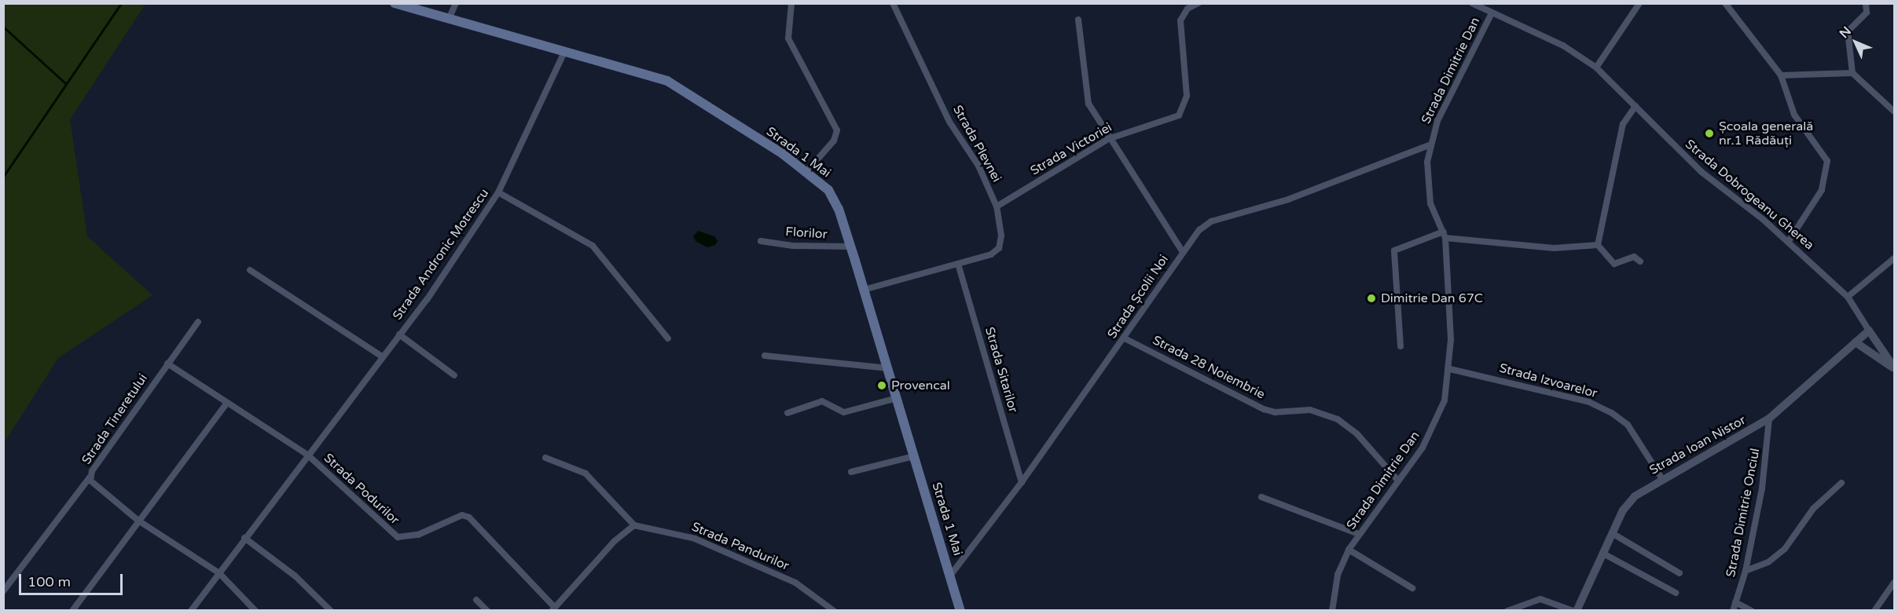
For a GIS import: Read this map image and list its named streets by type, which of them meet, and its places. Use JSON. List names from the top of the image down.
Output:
{
  "streets": {
    "main road": ["Strada 1 Mai"],
    "street": [
      "Strada Dimitrie Dan",
      "Strada Plevnei",
      "Strada Victoriei",
      "Strada Dobrogeanu Gherea",
      "Florilor",
      "Strada Andronic Motrescu",
      "Strada Școlii Noi",
      "Strada 28 Noiembrie",
      "Strada Sitarilor",
      "Strada Izvoarelor",
      "Strada Tineretului",
      "Strada Ioan Nistor",
      "Strada Podurilor",
      "Strada Dimitrie Onciul",
      "Strada Pandurilor"
    ]
  },
  "crossings": [
    ["Strada Dimitrie Dan", "Strada Dobrogeanu Gherea"],
    ["Strada Dimitrie Dan", "Strada Școlii Noi"],
    ["Strada Dimitrie Dan", "Strada 28 Noiembrie"],
    ["Strada Dimitrie Dan", "Strada Izvoarelor"],
    ["Strada Plevnei", "Strada Victoriei"],
    ["Strada Plevnei", "Strada 1 Mai"],
    ["Strada Plevnei", "Strada Sitarilor"],
    ["Strada 1 Mai", "Florilor"],
    ["Strada 1 Mai", "Strada Andronic Motrescu"],
    ["Strada 1 Mai", "Strada Școlii Noi"],
    ["Strada Dobrogeanu Gherea", "Strada Ioan Nistor"],
    ["Strada Andronic Motrescu", "Strada Podurilor"],
    ["Strada Școlii Noi", "Strada 28 Noiembrie"],
    ["Strada Școlii Noi", "Strada Sitarilor"],
    ["Strada Izvoarelor", "Strada Ioan Nistor"],
    ["Strada Ioan Nistor", "Strada Dimitrie Onciul"]
  ],
  "places": ["Școala generală nr.1 Rădăuți", "Dimitrie Dan 67C", "Provencal"],
  "scale_bar": "100 m",
  "north": "top left"
}
